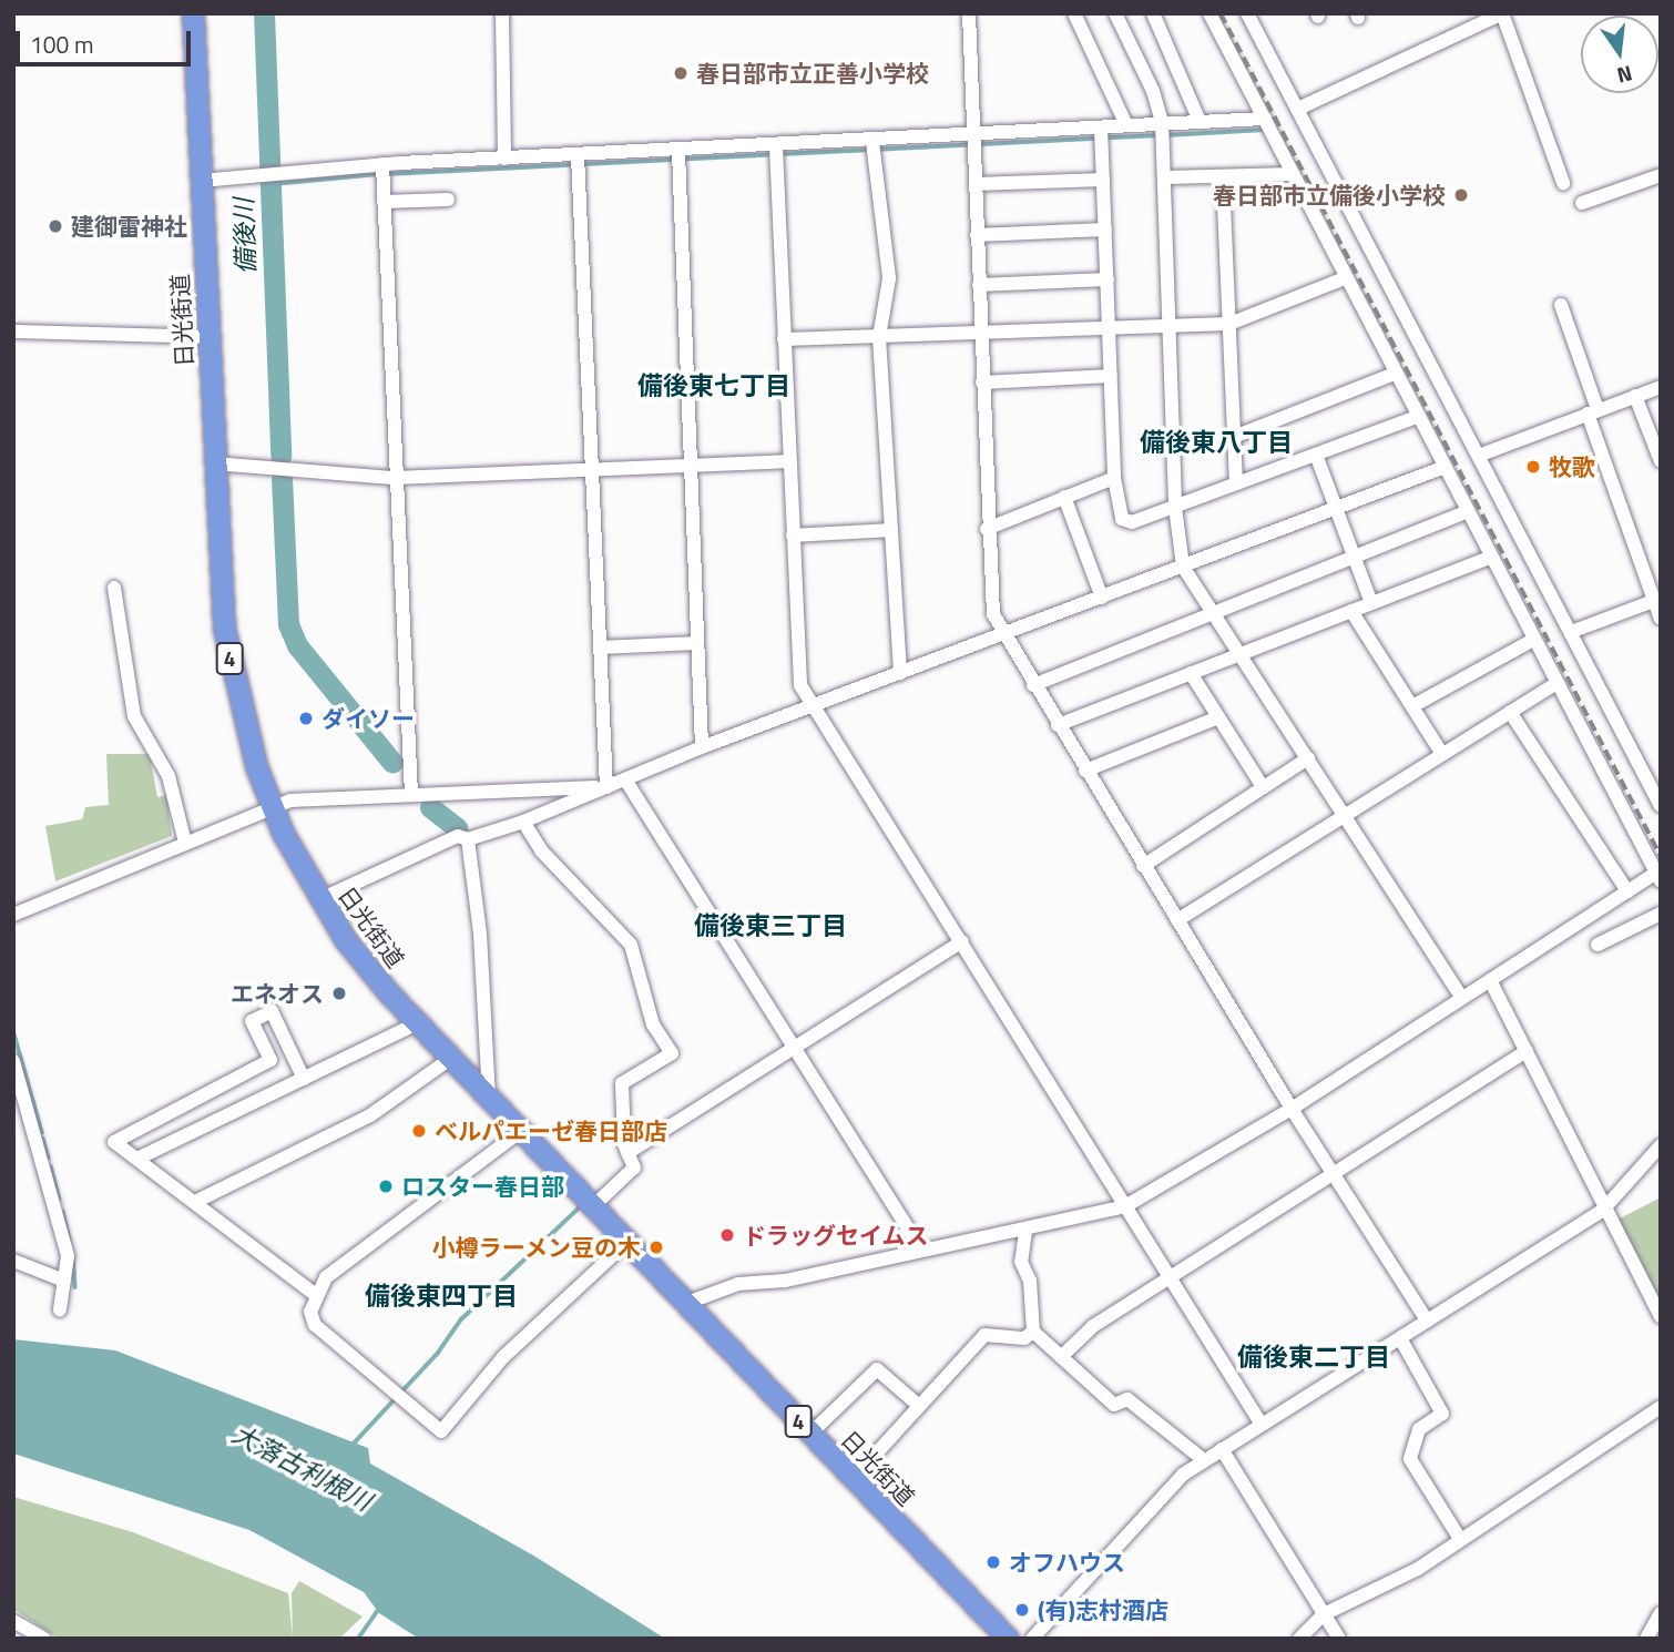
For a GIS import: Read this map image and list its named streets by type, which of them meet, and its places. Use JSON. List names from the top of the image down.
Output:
{
  "streets": {
    "highway": ["日光街道", "4"]
  },
  "districts": [
    "備後東七丁目",
    "備後東八丁目",
    "備後東三丁目",
    "備後東四丁目",
    "備後東二丁目"
  ],
  "water": ["備後川", "大落古利根川"],
  "places": [
    "春日部市立正善小学校",
    "春日部市立備後小学校",
    "建御雷神社",
    "牧歌",
    "ダイソー",
    "エネオス",
    "ベルパエーゼ春日部店",
    "ロスター春日部",
    "ドラッグセイムス",
    "小樽ラーメン豆の木",
    "オフハウス",
    "(有)志村酒店"
  ],
  "scale_bar": "100 m",
  "north": "bottom"
}
